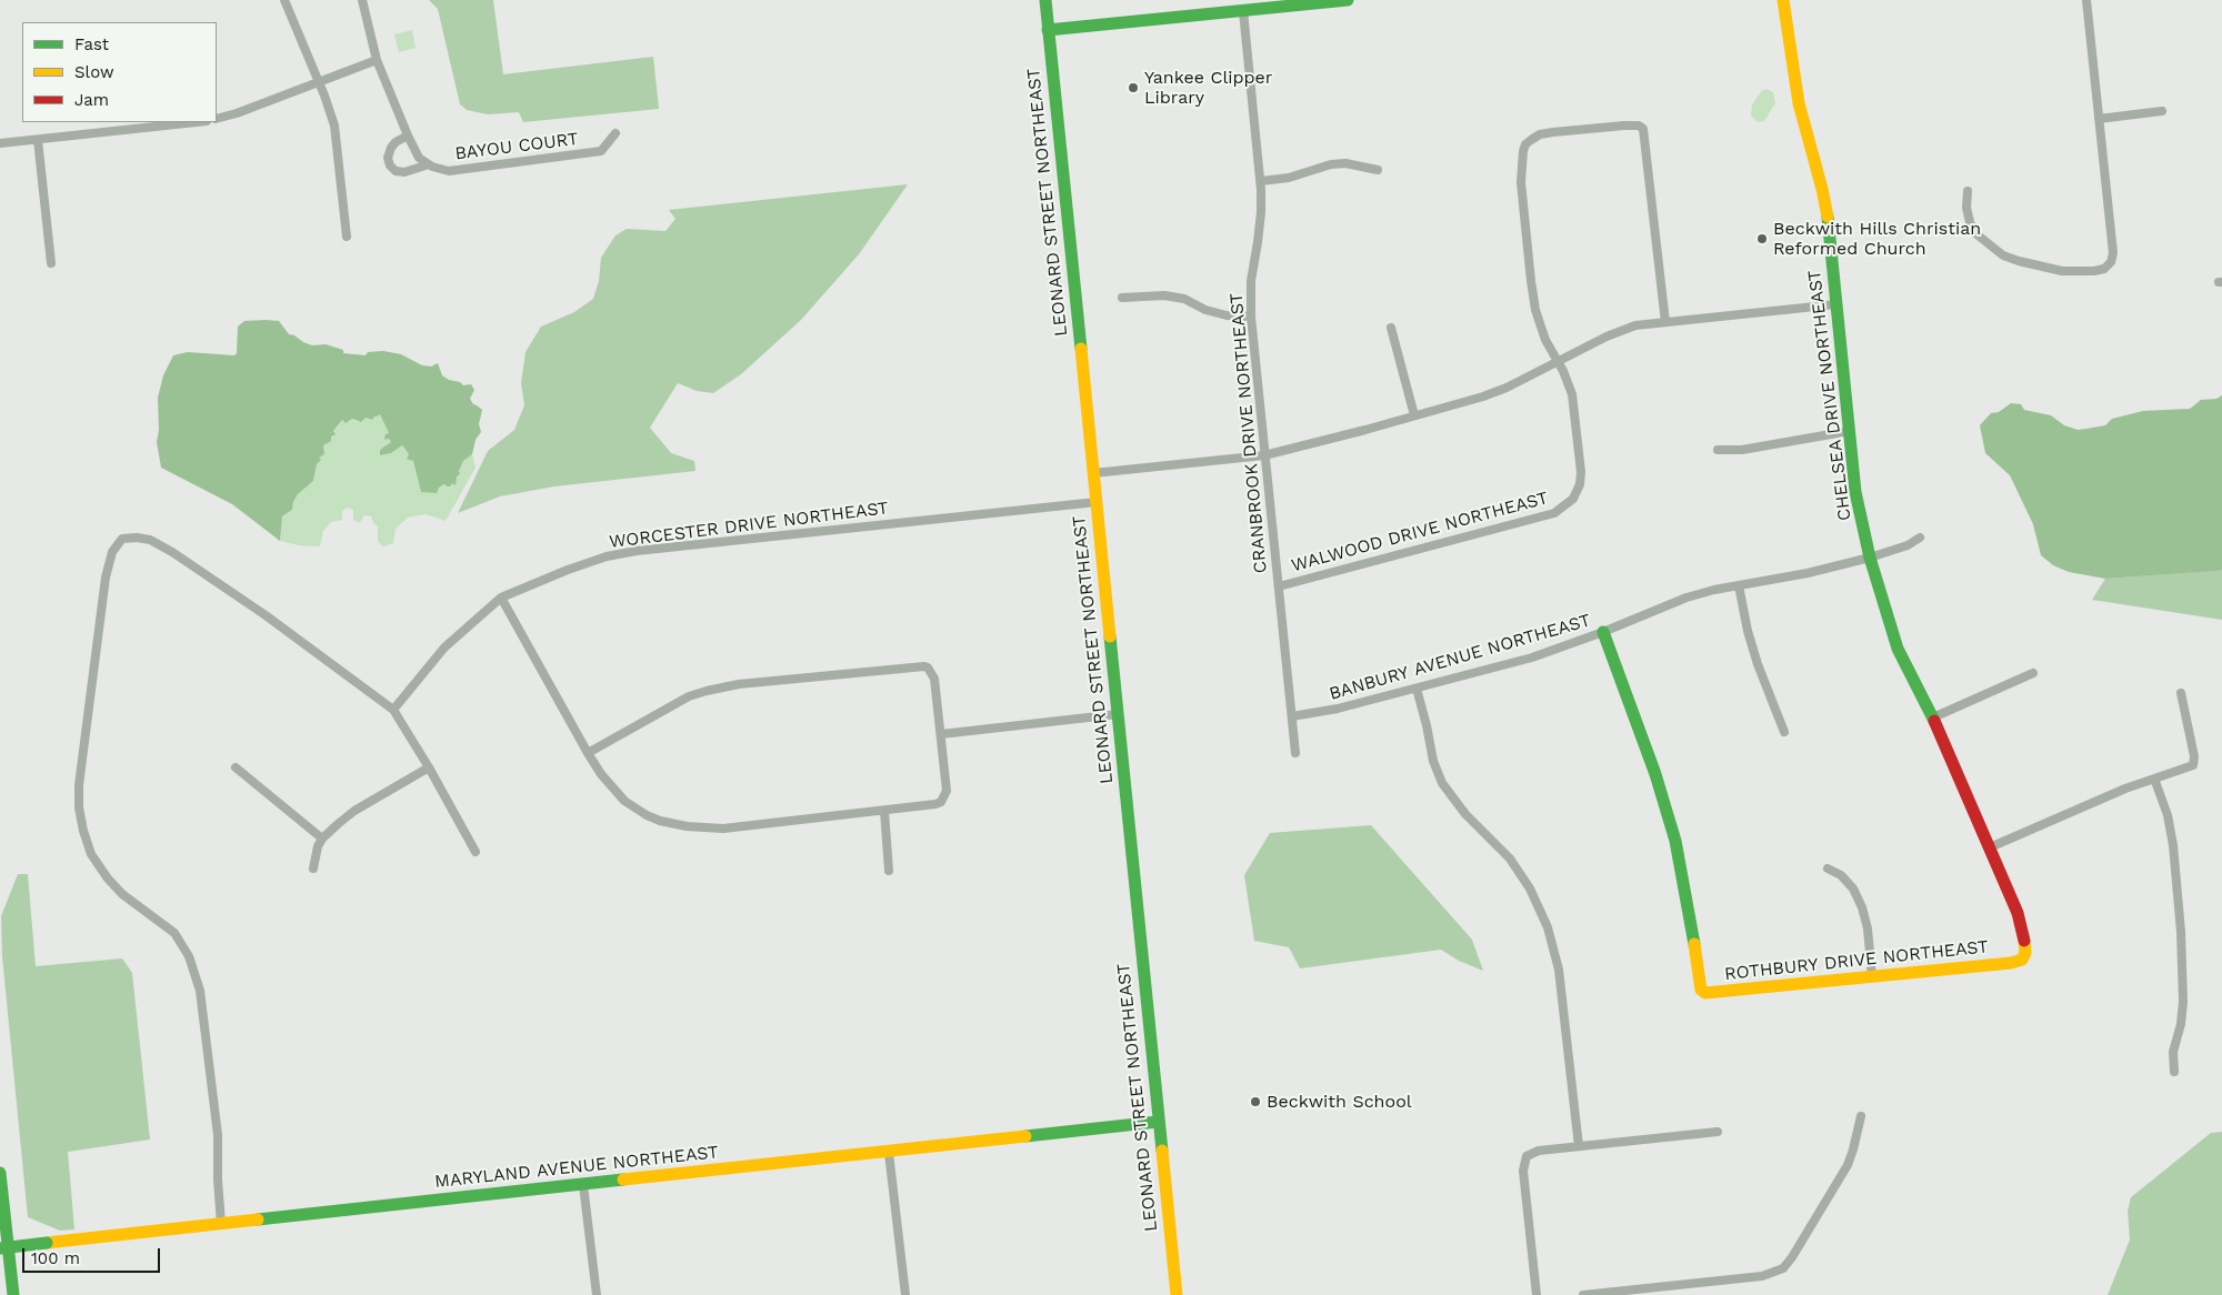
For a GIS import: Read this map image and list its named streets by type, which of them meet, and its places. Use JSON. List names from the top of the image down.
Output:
{
  "streets": {
    "main road": [
      "LEONARD STREET NORTHEAST",
      "CHELSEA DRIVE NORTHEAST",
      "ROTHBURY DRIVE NORTHEAST",
      "MARYLAND AVENUE NORTHEAST"
    ],
    "street": [
      "BAYOU COURT",
      "CRANBROOK DRIVE NORTHEAST",
      "WORCESTER DRIVE NORTHEAST",
      "WALWOOD DRIVE NORTHEAST",
      "BANBURY AVENUE NORTHEAST"
    ]
  },
  "crossings": [
    ["LEONARD STREET NORTHEAST", "WORCESTER DRIVE NORTHEAST"],
    ["LEONARD STREET NORTHEAST", "MARYLAND AVENUE NORTHEAST"],
    ["CHELSEA DRIVE NORTHEAST", "BANBURY AVENUE NORTHEAST"],
    ["CHELSEA DRIVE NORTHEAST", "ROTHBURY DRIVE NORTHEAST"],
    ["CRANBROOK DRIVE NORTHEAST", "WALWOOD DRIVE NORTHEAST"],
    ["CRANBROOK DRIVE NORTHEAST", "BANBURY AVENUE NORTHEAST"],
    ["BANBURY AVENUE NORTHEAST", "ROTHBURY DRIVE NORTHEAST"]
  ],
  "places": ["Yankee Clipper Library", "Beckwith Hills Christian Reformed Church", "Beckwith School"],
  "legend": ["Fast", "Slow", "Jam"],
  "scale_bar": "100 m"
}
